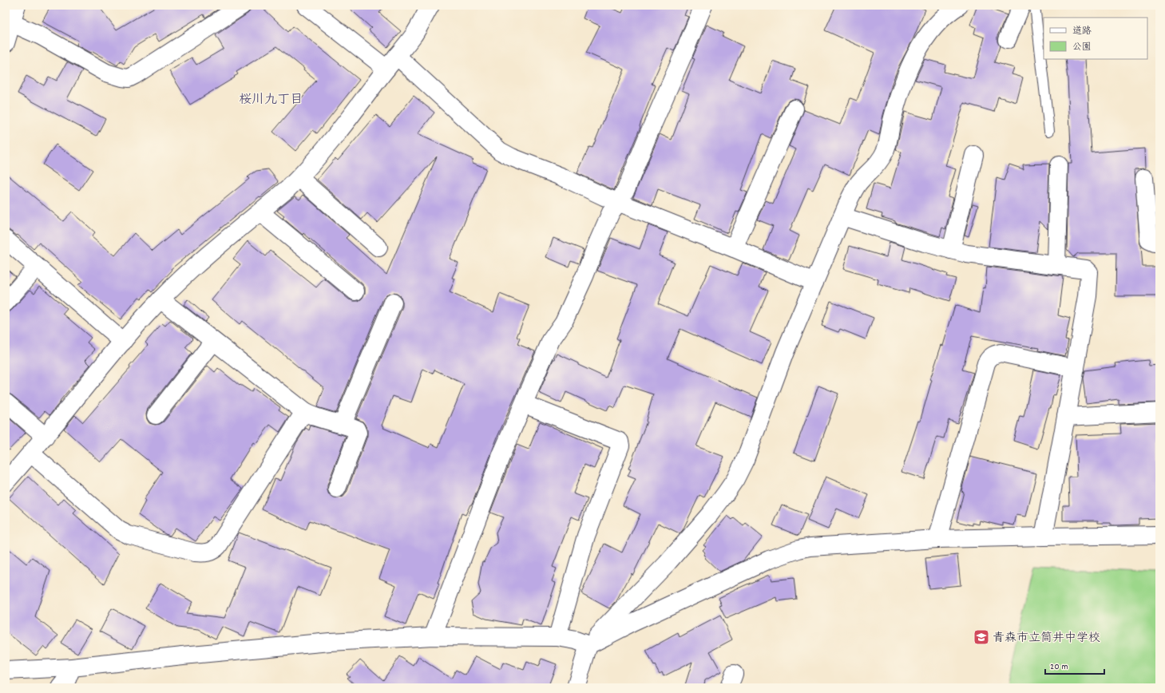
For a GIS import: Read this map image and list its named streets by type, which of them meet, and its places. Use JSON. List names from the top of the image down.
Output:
{
  "districts": ["桜川九丁目"],
  "places": {
    "school or university": ["青森市立筒井中学校"]
  },
  "legend": ["道路", "公園"],
  "scale_bar": "20 m"
}
